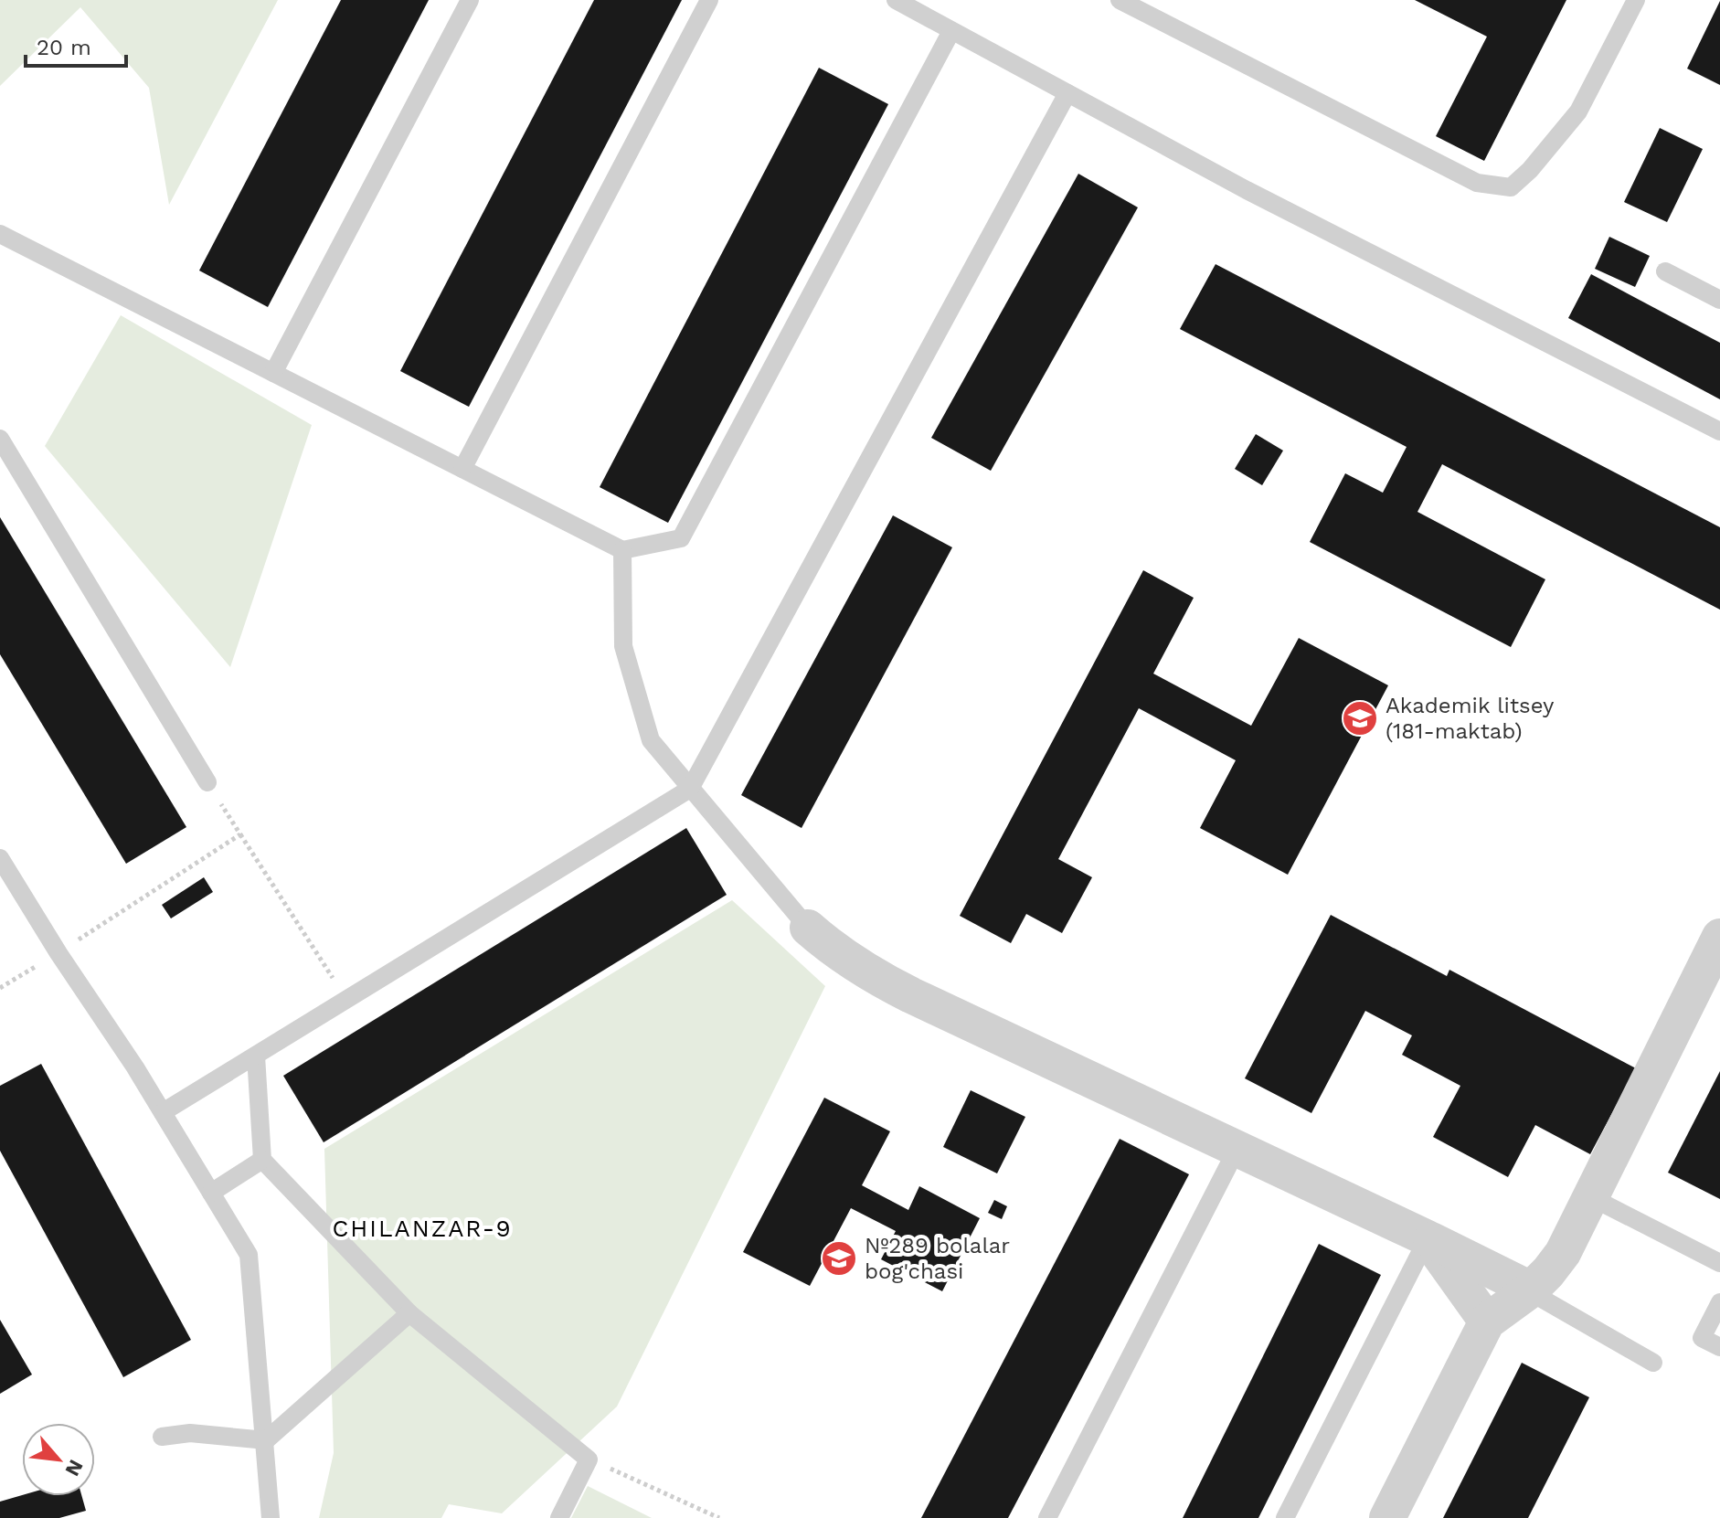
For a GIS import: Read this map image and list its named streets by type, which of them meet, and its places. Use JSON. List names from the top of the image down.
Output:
{
  "districts": ["CHILANZAR-9"],
  "places": {
    "school or university": ["Akademik litsey (181-maktab)", "№289 bolalar bog'chasi"]
  },
  "scale_bar": "20 m",
  "north": "bottom right"
}
